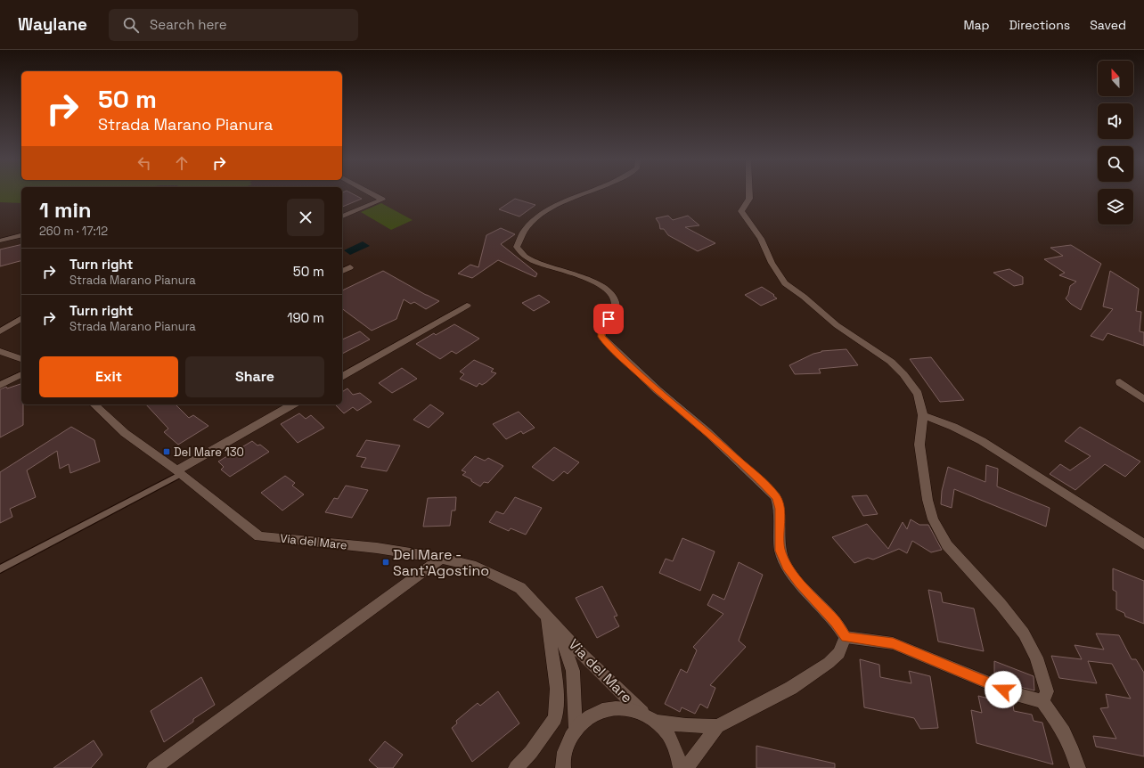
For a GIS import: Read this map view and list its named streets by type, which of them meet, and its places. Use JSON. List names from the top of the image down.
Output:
{
  "streets": {
    "street": ["Via del Mare"]
  },
  "places": {
    "transit": ["Del Mare 130", "Del Mare - Sant'Agostino"]
  },
  "north": "top",
  "page": {
    "header": "Waylane",
    "search": "Search here",
    "nav": ["Map", "Directions", "Saved"],
    "turn": ["50 m", "Strada Marano Pianura"],
    "heading": ["1 min", "260 m · 17:12"],
    "list": [
      {
        "name": "Turn right",
        "note": "Strada Marano Pianura",
        "value": "50 m"
      },
      {
        "name": "Turn right",
        "note": "Strada Marano Pianura",
        "value": "190 m"
      }
    ],
    "buttons": ["Exit", "Share"]
  }
}
